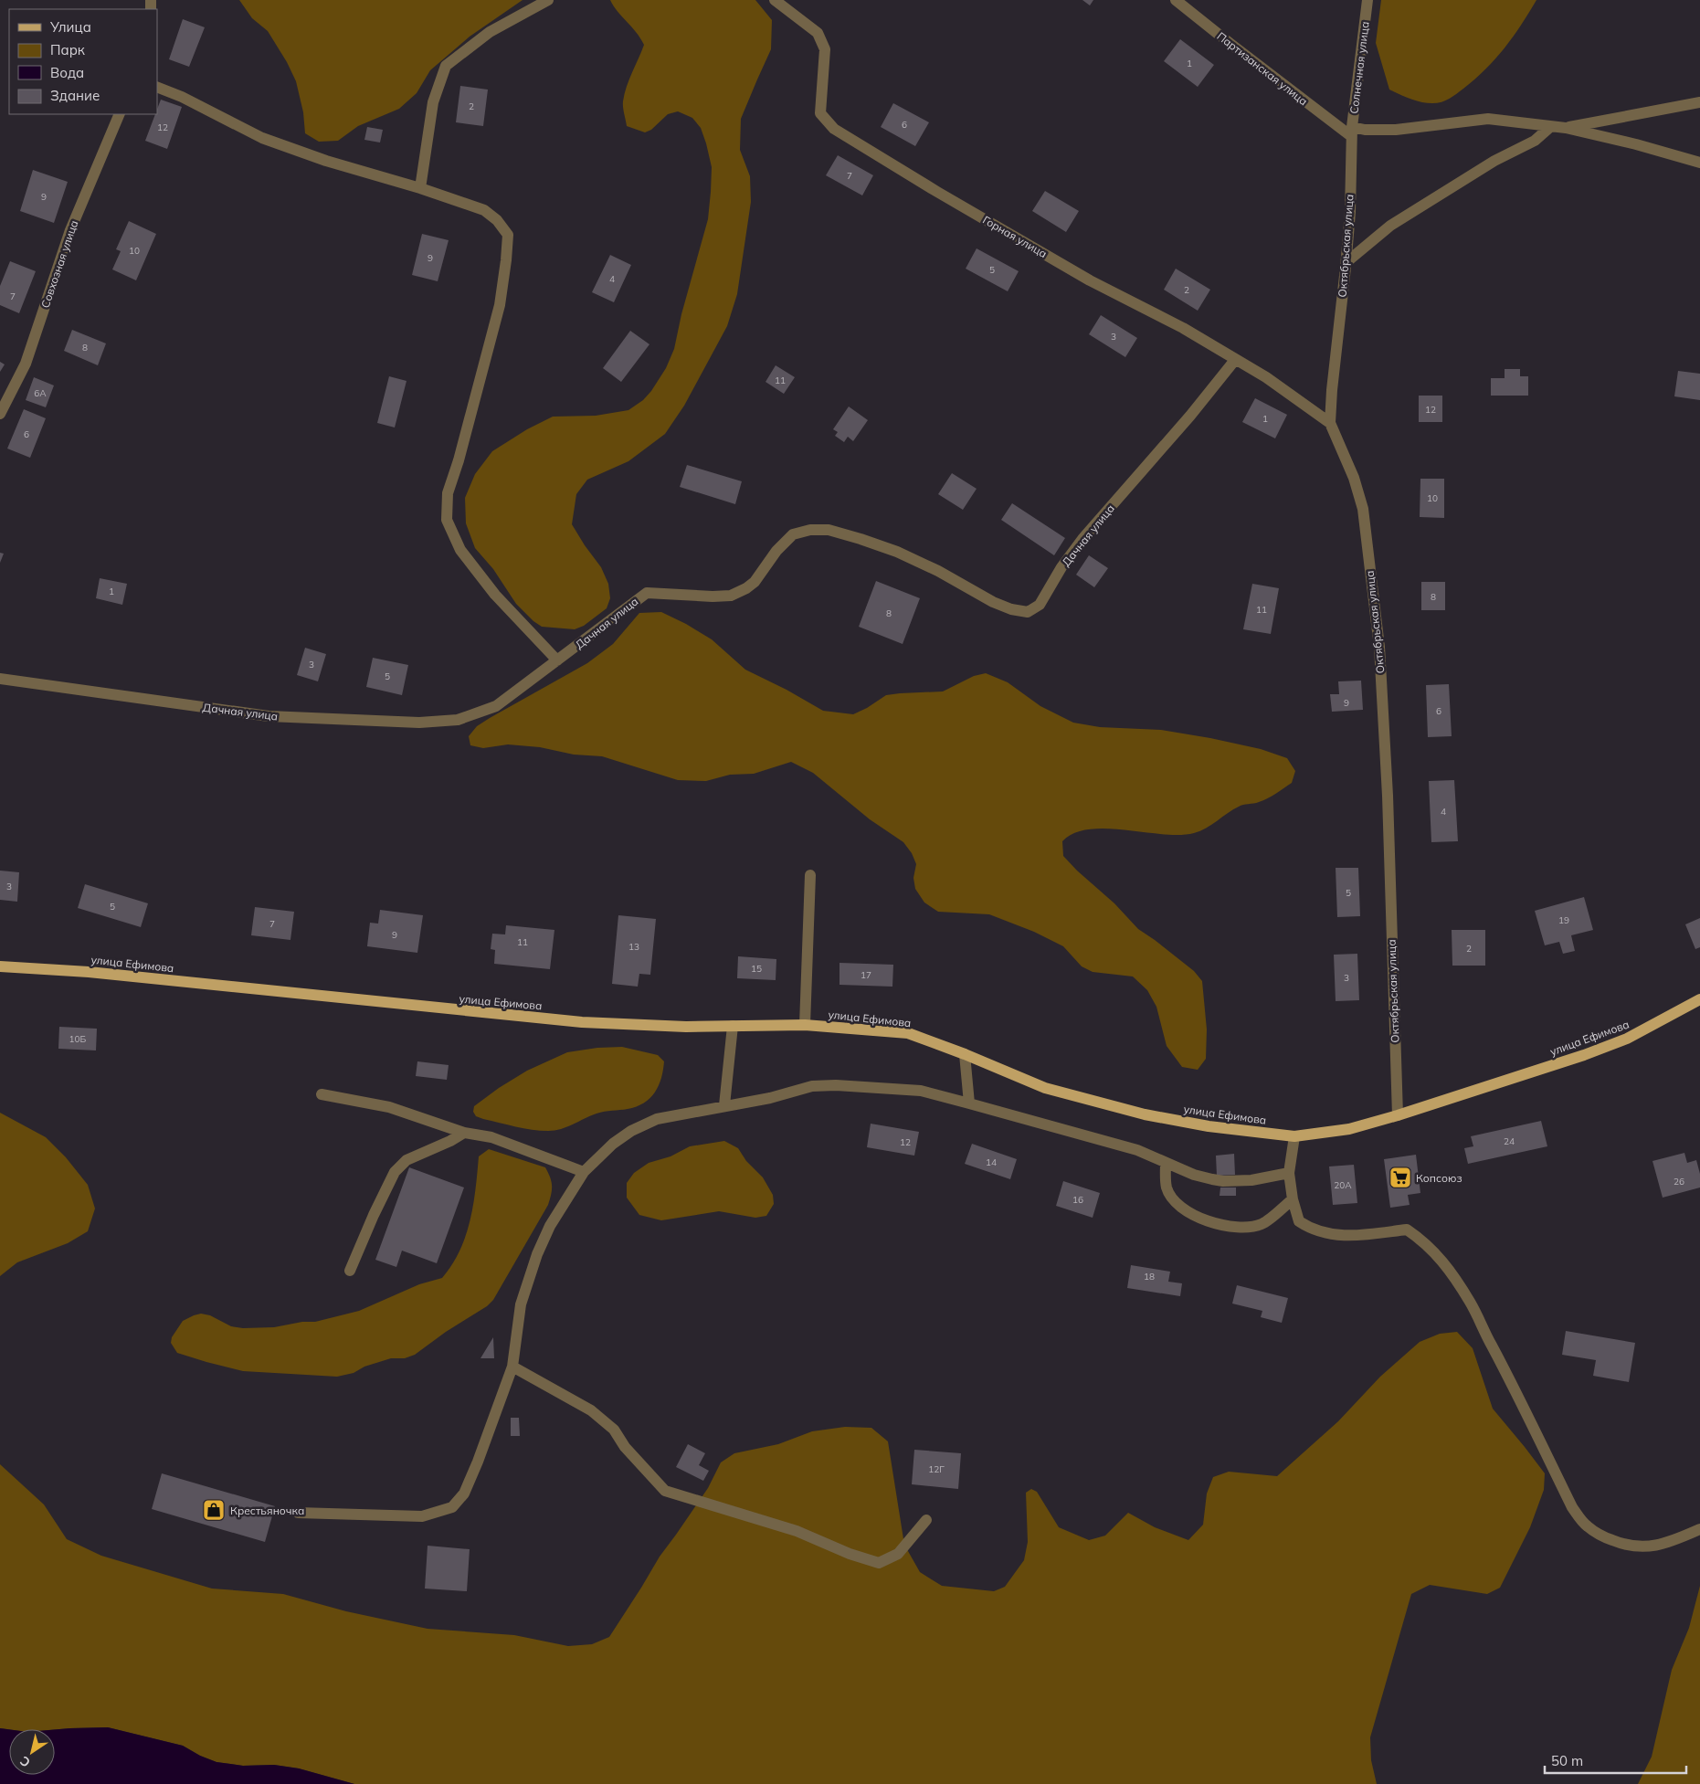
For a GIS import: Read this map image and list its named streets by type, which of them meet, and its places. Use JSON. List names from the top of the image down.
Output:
{
  "streets": {
    "main road": ["улица Ефимова"],
    "street": [
      "Солнечная улица",
      "Партизанская улица",
      "Горная улица",
      "Октябрьская улица",
      "Совхозная улица",
      "Дачная улица"
    ]
  },
  "crossings": [
    ["Солнечная улица", "Партизанская улица"],
    ["Солнечная улица", "Октябрьская улица"],
    ["Партизанская улица", "Октябрьская улица"],
    ["Горная улица", "Октябрьская улица"],
    ["Горная улица", "Дачная улица"],
    ["Октябрьская улица", "улица Ефимова"]
  ],
  "places": {
    "supermarket": ["Копсоюз"],
    "shop": ["Крестьяночка"]
  },
  "house_numbers": [
    "1",
    "2",
    "6",
    "12",
    "7",
    "9",
    "10",
    "9",
    "5",
    "4",
    "2",
    "7",
    "3",
    "8",
    "11",
    "6А",
    "12",
    "1",
    "6",
    "10",
    "1",
    "8",
    "11",
    "8",
    "3",
    "5",
    "9",
    "6",
    "4",
    "3",
    "5",
    "5",
    "19",
    "7",
    "9",
    "11",
    "13",
    "2",
    "15",
    "17",
    "3",
    "10Б",
    "24",
    "12",
    "14",
    "26",
    "20А",
    "16",
    "18",
    "12Г"
  ],
  "legend": [
    "Улица",
    "Парк",
    "Вода",
    "Здание"
  ],
  "scale_bar": "50 m",
  "north": "bottom left"
}
